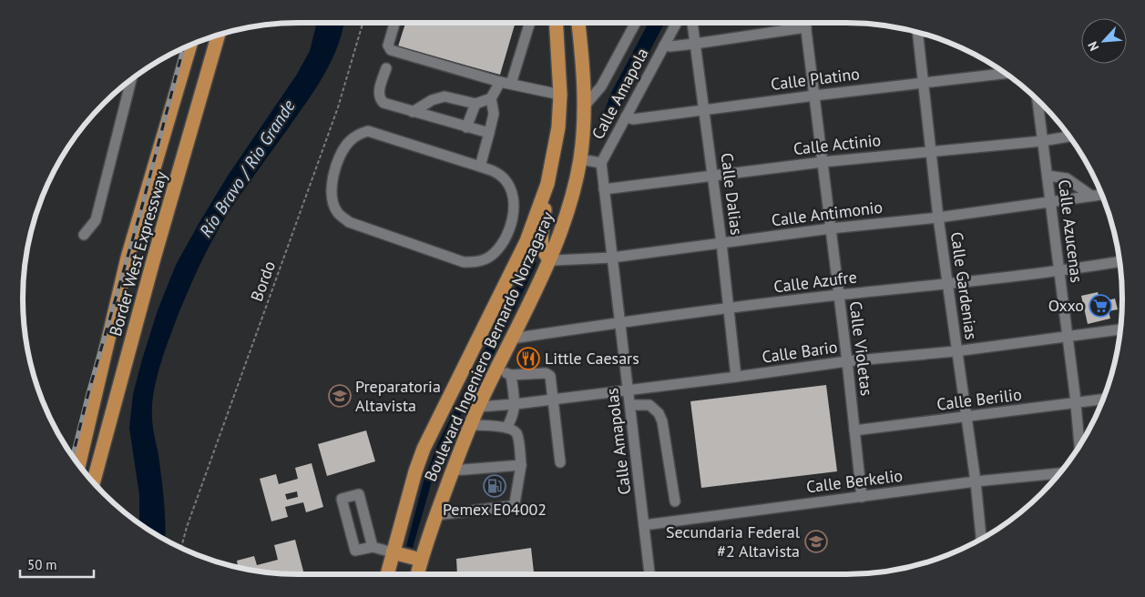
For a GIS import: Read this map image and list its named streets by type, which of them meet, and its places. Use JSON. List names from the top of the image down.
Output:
{
  "streets": {
    "highway": ["Border West Expressway", "Boulevard Ingeniero Bernardo Norzagaray"],
    "street": [
      "Calle Platino",
      "Calle Amapola",
      "Calle Actinio",
      "Calle Dalias",
      "Calle Antimonio",
      "Calle Azucenas",
      "Calle Azufre",
      "Calle Gardenias",
      "Calle Violetas",
      "Calle Bario",
      "Calle Berilio",
      "Calle Amapolas",
      "Calle Berkelio"
    ],
    "path": ["Bordo"]
  },
  "crossings": [
    ["Calle Platino", "Calle Amapola"],
    ["Calle Platino", "Calle Dalias"],
    ["Calle Platino", "Calle Gardenias"],
    ["Calle Platino", "Calle Violetas"],
    ["Calle Amapola", "Calle Amapolas"],
    ["Calle Actinio", "Calle Dalias"],
    ["Calle Actinio", "Calle Azucenas"],
    ["Calle Actinio", "Calle Gardenias"],
    ["Calle Actinio", "Calle Violetas"],
    ["Calle Actinio", "Calle Amapolas"],
    ["Calle Dalias", "Calle Antimonio"],
    ["Calle Dalias", "Calle Azufre"],
    ["Calle Dalias", "Calle Bario"],
    ["Calle Antimonio", "Calle Azucenas"],
    ["Calle Antimonio", "Calle Gardenias"],
    ["Calle Antimonio", "Boulevard Ingeniero Bernardo Norzagaray"],
    ["Calle Antimonio", "Calle Violetas"],
    ["Calle Antimonio", "Calle Amapolas"],
    ["Calle Azucenas", "Calle Azufre"],
    ["Calle Azucenas", "Calle Bario"],
    ["Calle Azucenas", "Calle Berilio"],
    ["Calle Azufre", "Calle Gardenias"],
    ["Calle Azufre", "Boulevard Ingeniero Bernardo Norzagaray"],
    ["Calle Azufre", "Calle Violetas"],
    ["Calle Azufre", "Calle Amapolas"],
    ["Calle Gardenias", "Calle Bario"],
    ["Calle Gardenias", "Calle Berilio"],
    ["Calle Gardenias", "Calle Berkelio"],
    ["Boulevard Ingeniero Bernardo Norzagaray", "Calle Bario"],
    ["Calle Violetas", "Calle Bario"],
    ["Calle Violetas", "Calle Berilio"],
    ["Calle Violetas", "Calle Berkelio"],
    ["Calle Bario", "Calle Amapolas"],
    ["Calle Amapolas", "Calle Berkelio"]
  ],
  "water": ["Río Bravo / Rio Grande"],
  "places": {
    "supermarket": ["Oxxo"],
    "restaurant": ["Little Caesars"],
    "school or university": ["Preparatoria Altavista", "Secundaria Federal #2 Altavista"],
    "fuel station": ["Pemex E04002"]
  },
  "scale_bar": "50 m",
  "north": "bottom left"
}
